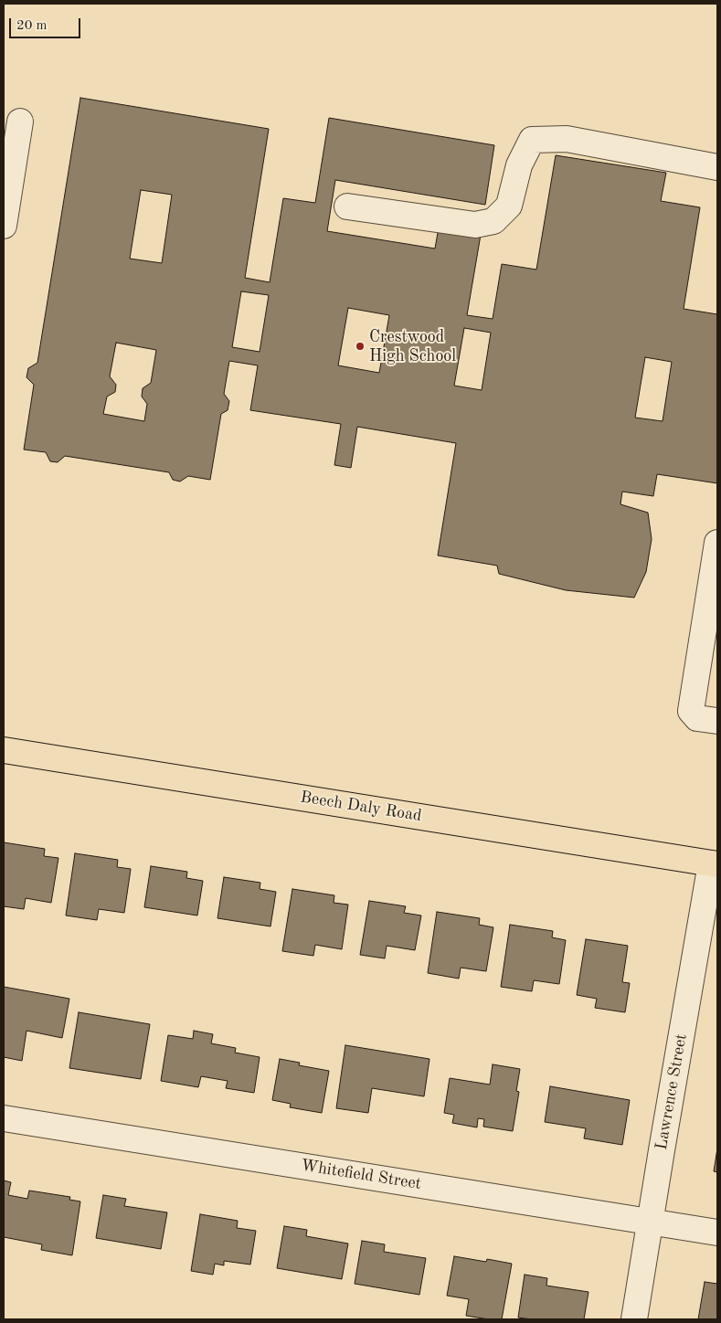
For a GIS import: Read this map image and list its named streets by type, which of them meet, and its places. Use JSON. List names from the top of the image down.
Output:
{
  "streets": {
    "main road": ["Beech Daly Road"],
    "street": ["Lawrence Street", "Whitefield Street"]
  },
  "crossings": [
    ["Beech Daly Road", "Lawrence Street"],
    ["Lawrence Street", "Whitefield Street"]
  ],
  "places": ["Crestwood High School"],
  "scale_bar": "20 m"
}
